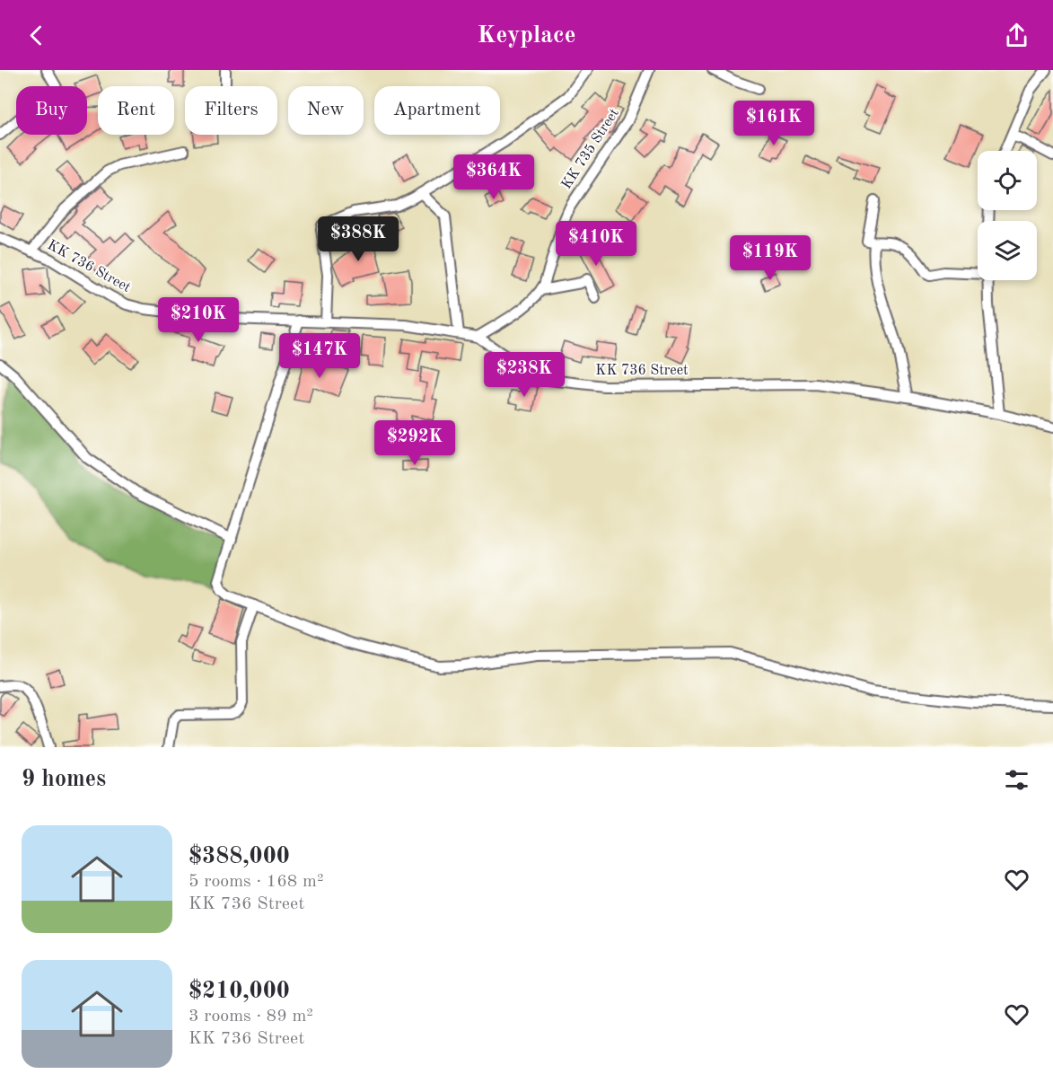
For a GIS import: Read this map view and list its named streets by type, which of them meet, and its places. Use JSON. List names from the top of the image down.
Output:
{
  "streets": {
    "street": ["KK 735 Street", "KK 736 Street"]
  },
  "crossings": [
    ["KK 735 Street", "KK 736 Street"]
  ],
  "page": {
    "header": "Keyplace",
    "chip": [
      "Buy",
      "Rent",
      "Filters",
      "New",
      "Apartment"
    ],
    "price": [
      "$161K",
      "$364K",
      "$388K",
      "$410K",
      "$119K",
      "$210K",
      "$147K",
      "$238K",
      "$292K"
    ],
    "heading": "9 homes",
    "list": [
      {
        "name": "$388,000",
        "note": "5 rooms · 168 m² · KK 736 Street"
      },
      {
        "name": "$210,000",
        "note": "3 rooms · 89 m² · KK 736 Street"
      }
    ]
  }
}
